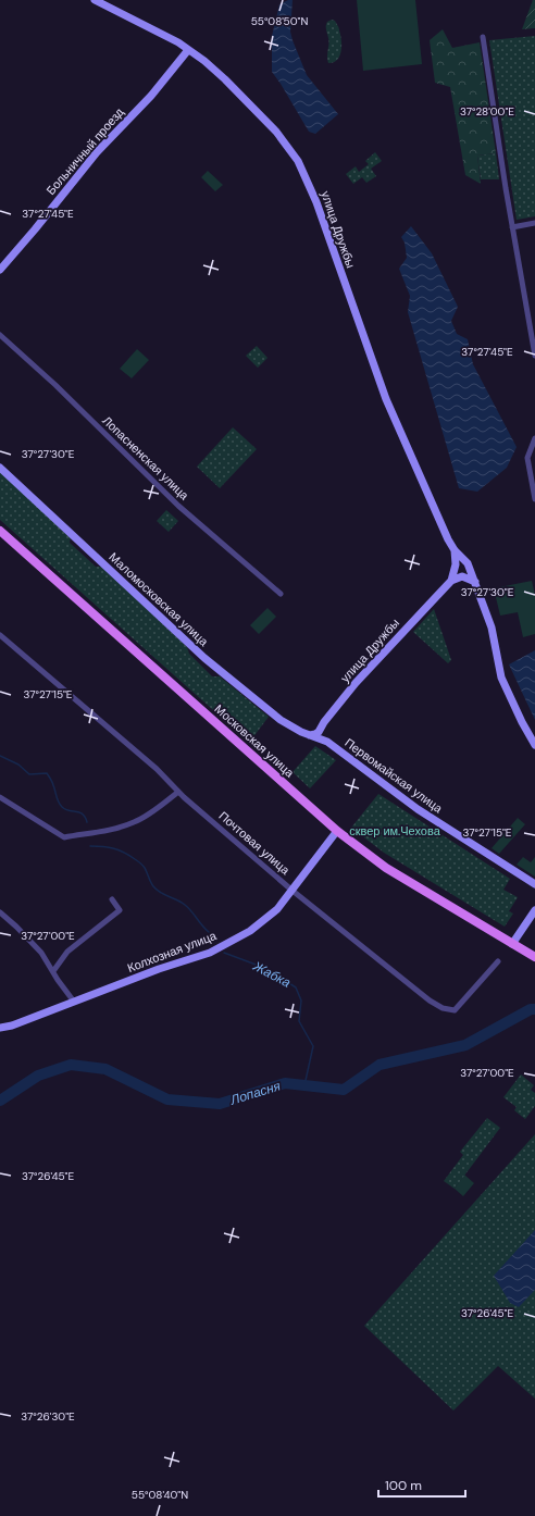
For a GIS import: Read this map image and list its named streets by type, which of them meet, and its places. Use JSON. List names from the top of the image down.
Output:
{
  "streets": {
    "main road": ["Московская улица"],
    "street": [
      "Больничный проезд",
      "улица Дружбы",
      "Лопасненская улица",
      "Маломосковская улица",
      "Первомайская улица",
      "Почтовая улица",
      "Колхозная улица"
    ]
  },
  "crossings": [
    ["Больничный проезд", "улица Дружбы"],
    ["улица Дружбы", "Маломосковская улица"],
    ["Московская улица", "Колхозная улица"],
    ["Почтовая улица", "Колхозная улица"]
  ],
  "water": ["Жабка", "Лопасня"],
  "parks": ["сквер им.Чехова"],
  "scale_bar": "100 m",
  "coordinates": [
    "55°08'50\"N",
    "37°28'00\"E",
    "37°27'45\"E",
    "37°27'30\"E",
    "37°27'15\"E",
    "37°27'00\"E",
    "37°26'45\"E",
    "37°26'30\"E",
    "55°08'40\"N"
  ]
}
